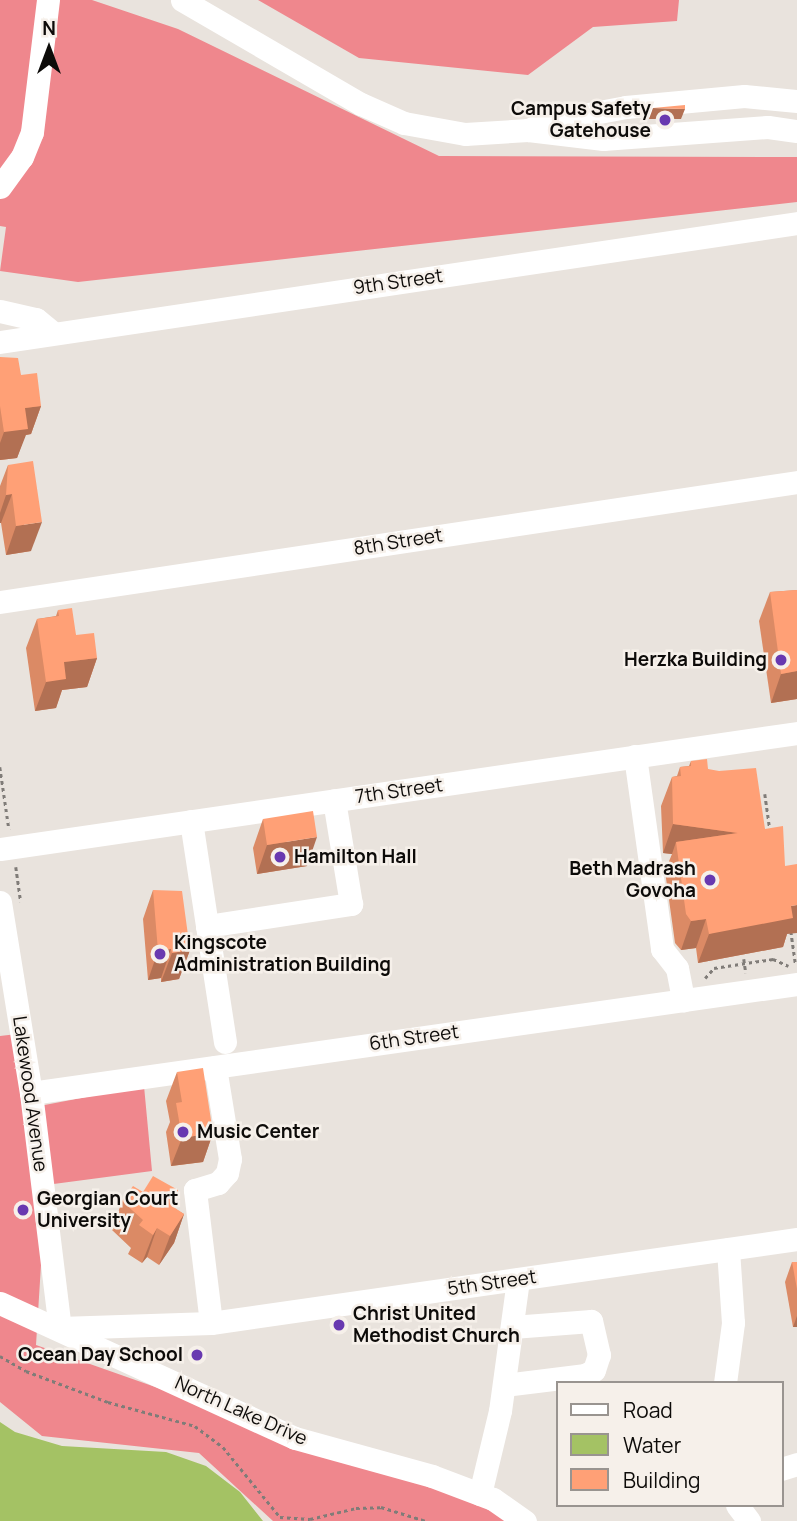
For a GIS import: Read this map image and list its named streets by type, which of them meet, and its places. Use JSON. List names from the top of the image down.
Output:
{
  "streets": {
    "street": [
      "9th Street",
      "8th Street",
      "7th Street",
      "6th Street",
      "Lakewood Avenue",
      "5th Street",
      "North Lake Drive"
    ]
  },
  "crossings": [
    ["6th Street", "Lakewood Avenue"],
    ["Lakewood Avenue", "5th Street"],
    ["Lakewood Avenue", "North Lake Drive"],
    ["5th Street", "North Lake Drive"]
  ],
  "places": [
    "Campus Safety Gatehouse",
    "Herzka Building",
    "Hamilton Hall",
    "Beth Madrash Govoha",
    "Kingscote Administration Building",
    "Music Center",
    "Georgian Court University",
    "Christ United Methodist Church",
    "Ocean Day School"
  ],
  "legend": ["Road", "Water", "Building"],
  "north": "top"
}
